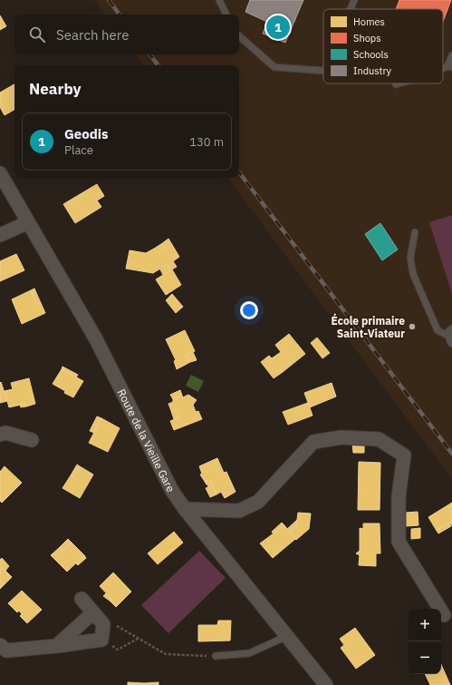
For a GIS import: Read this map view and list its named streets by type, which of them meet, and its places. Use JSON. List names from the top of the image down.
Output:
{
  "streets": {
    "street": ["Route de la Vieille Gare"]
  },
  "places": ["École primaire Saint-Viateur"],
  "legend": [
    "Homes",
    "Shops",
    "Schools",
    "Industry"
  ],
  "page": {
    "pins": "1",
    "search": "Search here",
    "heading": "Nearby",
    "list": [
      {
        "mark": "1",
        "name": "Geodis",
        "note": "Place",
        "value": "130 m"
      }
    ],
    "map_buttons": ["+", "−"]
  }
}
